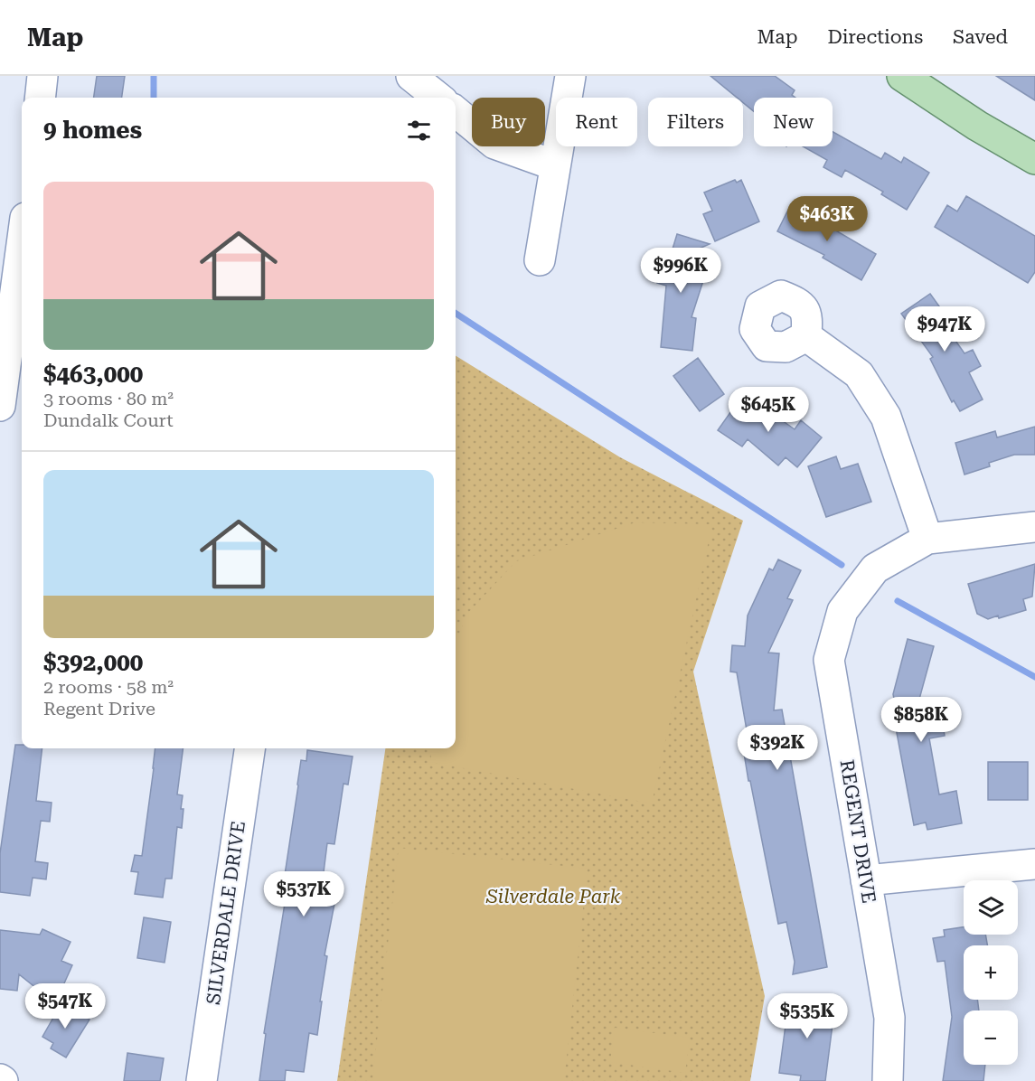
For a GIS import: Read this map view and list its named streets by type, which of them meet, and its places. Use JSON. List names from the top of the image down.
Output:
{
  "streets": {
    "street": ["REGENT DRIVE", "SILVERDALE DRIVE"]
  },
  "parks": ["Silverdale Park"],
  "page": {
    "header": "Map",
    "nav": ["Map", "Directions", "Saved"],
    "chip": [
      "Buy",
      "Rent",
      "Filters",
      "New"
    ],
    "heading": "9 homes",
    "list": [
      {
        "name": "$463,000",
        "note": "3 rooms · 80 m² · Dundalk Court"
      },
      {
        "name": "$392,000",
        "note": "2 rooms · 58 m² · Regent Drive"
      }
    ],
    "price": [
      "$463K",
      "$996K",
      "$947K",
      "$645K",
      "$858K",
      "$392K",
      "$537K",
      "$547K",
      "$535K"
    ],
    "map_buttons": ["+", "−"]
  }
}
